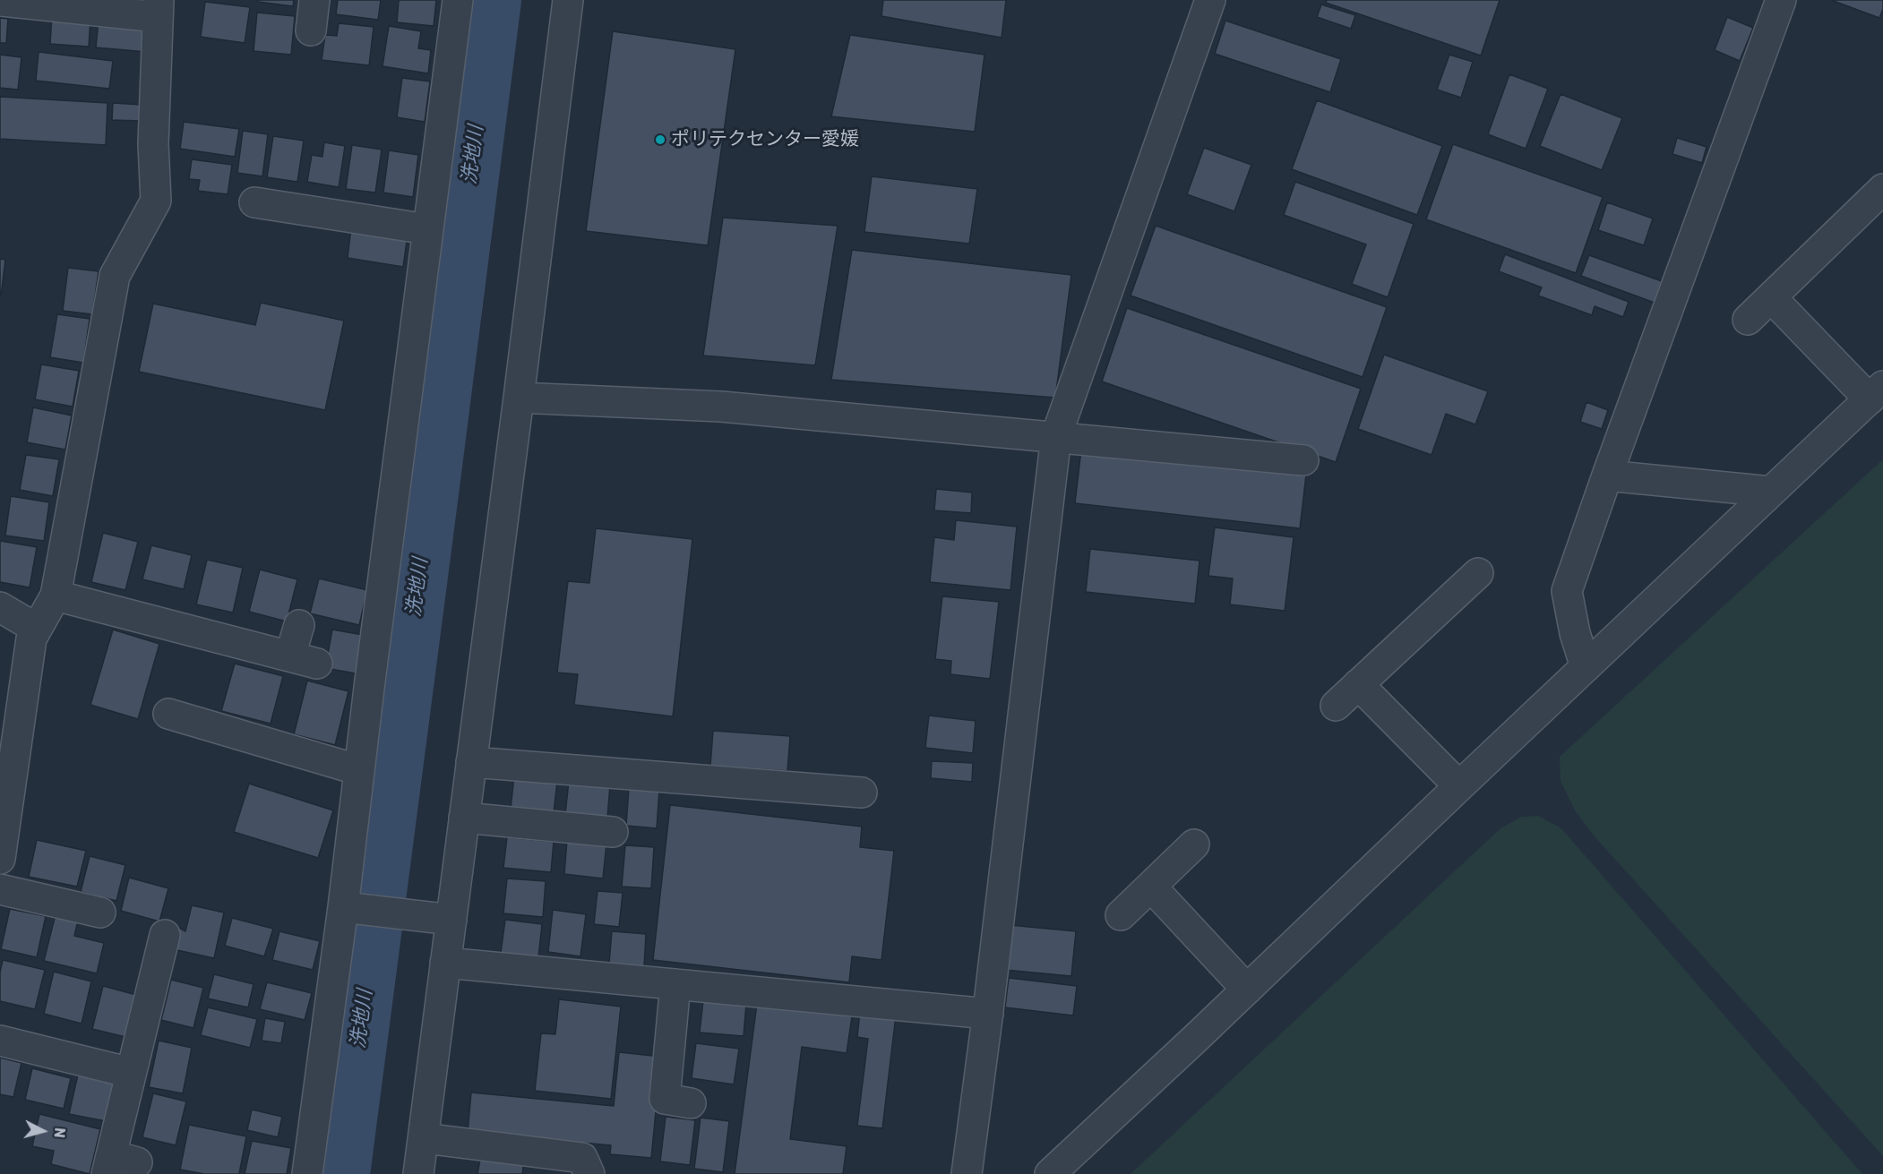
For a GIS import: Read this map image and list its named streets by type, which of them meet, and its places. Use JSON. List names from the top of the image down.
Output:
{
  "water": ["洗地川"],
  "places": ["ポリテクセンター愛媛"],
  "north": "right"
}
